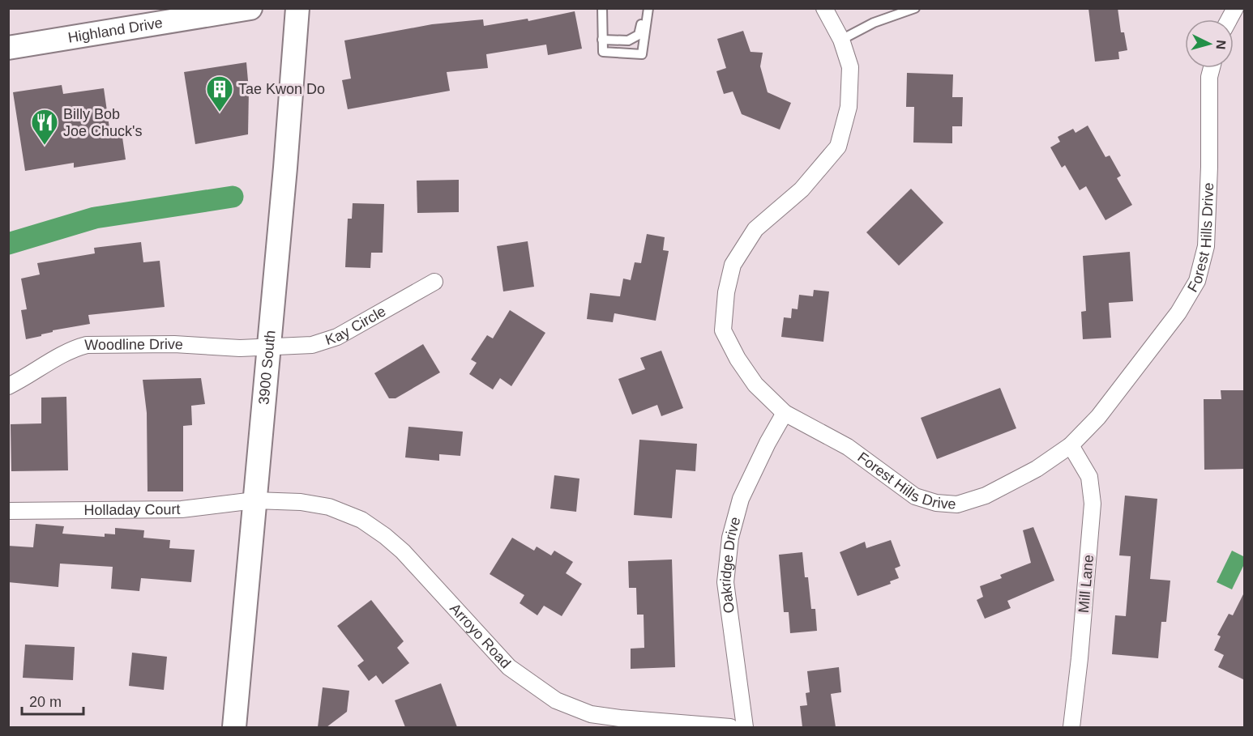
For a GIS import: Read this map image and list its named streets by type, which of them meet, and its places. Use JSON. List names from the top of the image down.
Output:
{
  "streets": {
    "main road": ["Highland Drive", "3900 South"],
    "street": [
      "Forest Hills Drive",
      "Kay Circle",
      "Woodline Drive",
      "Holladay Court",
      "Oakridge Drive",
      "Mill Lane",
      "Arroyo Road"
    ]
  },
  "crossings": [
    ["Forest Hills Drive", "Oakridge Drive"],
    ["Forest Hills Drive", "Mill Lane"],
    ["Kay Circle", "Woodline Drive"],
    ["Kay Circle", "3900 South"],
    ["Woodline Drive", "3900 South"],
    ["3900 South", "Holladay Court"],
    ["3900 South", "Arroyo Road"],
    ["Holladay Court", "Arroyo Road"]
  ],
  "places": {
    "building": ["Tae Kwon Do"],
    "restaurant": ["Billy Bob Joe Chuck's"]
  },
  "scale_bar": "20 m",
  "north": "right"
}
